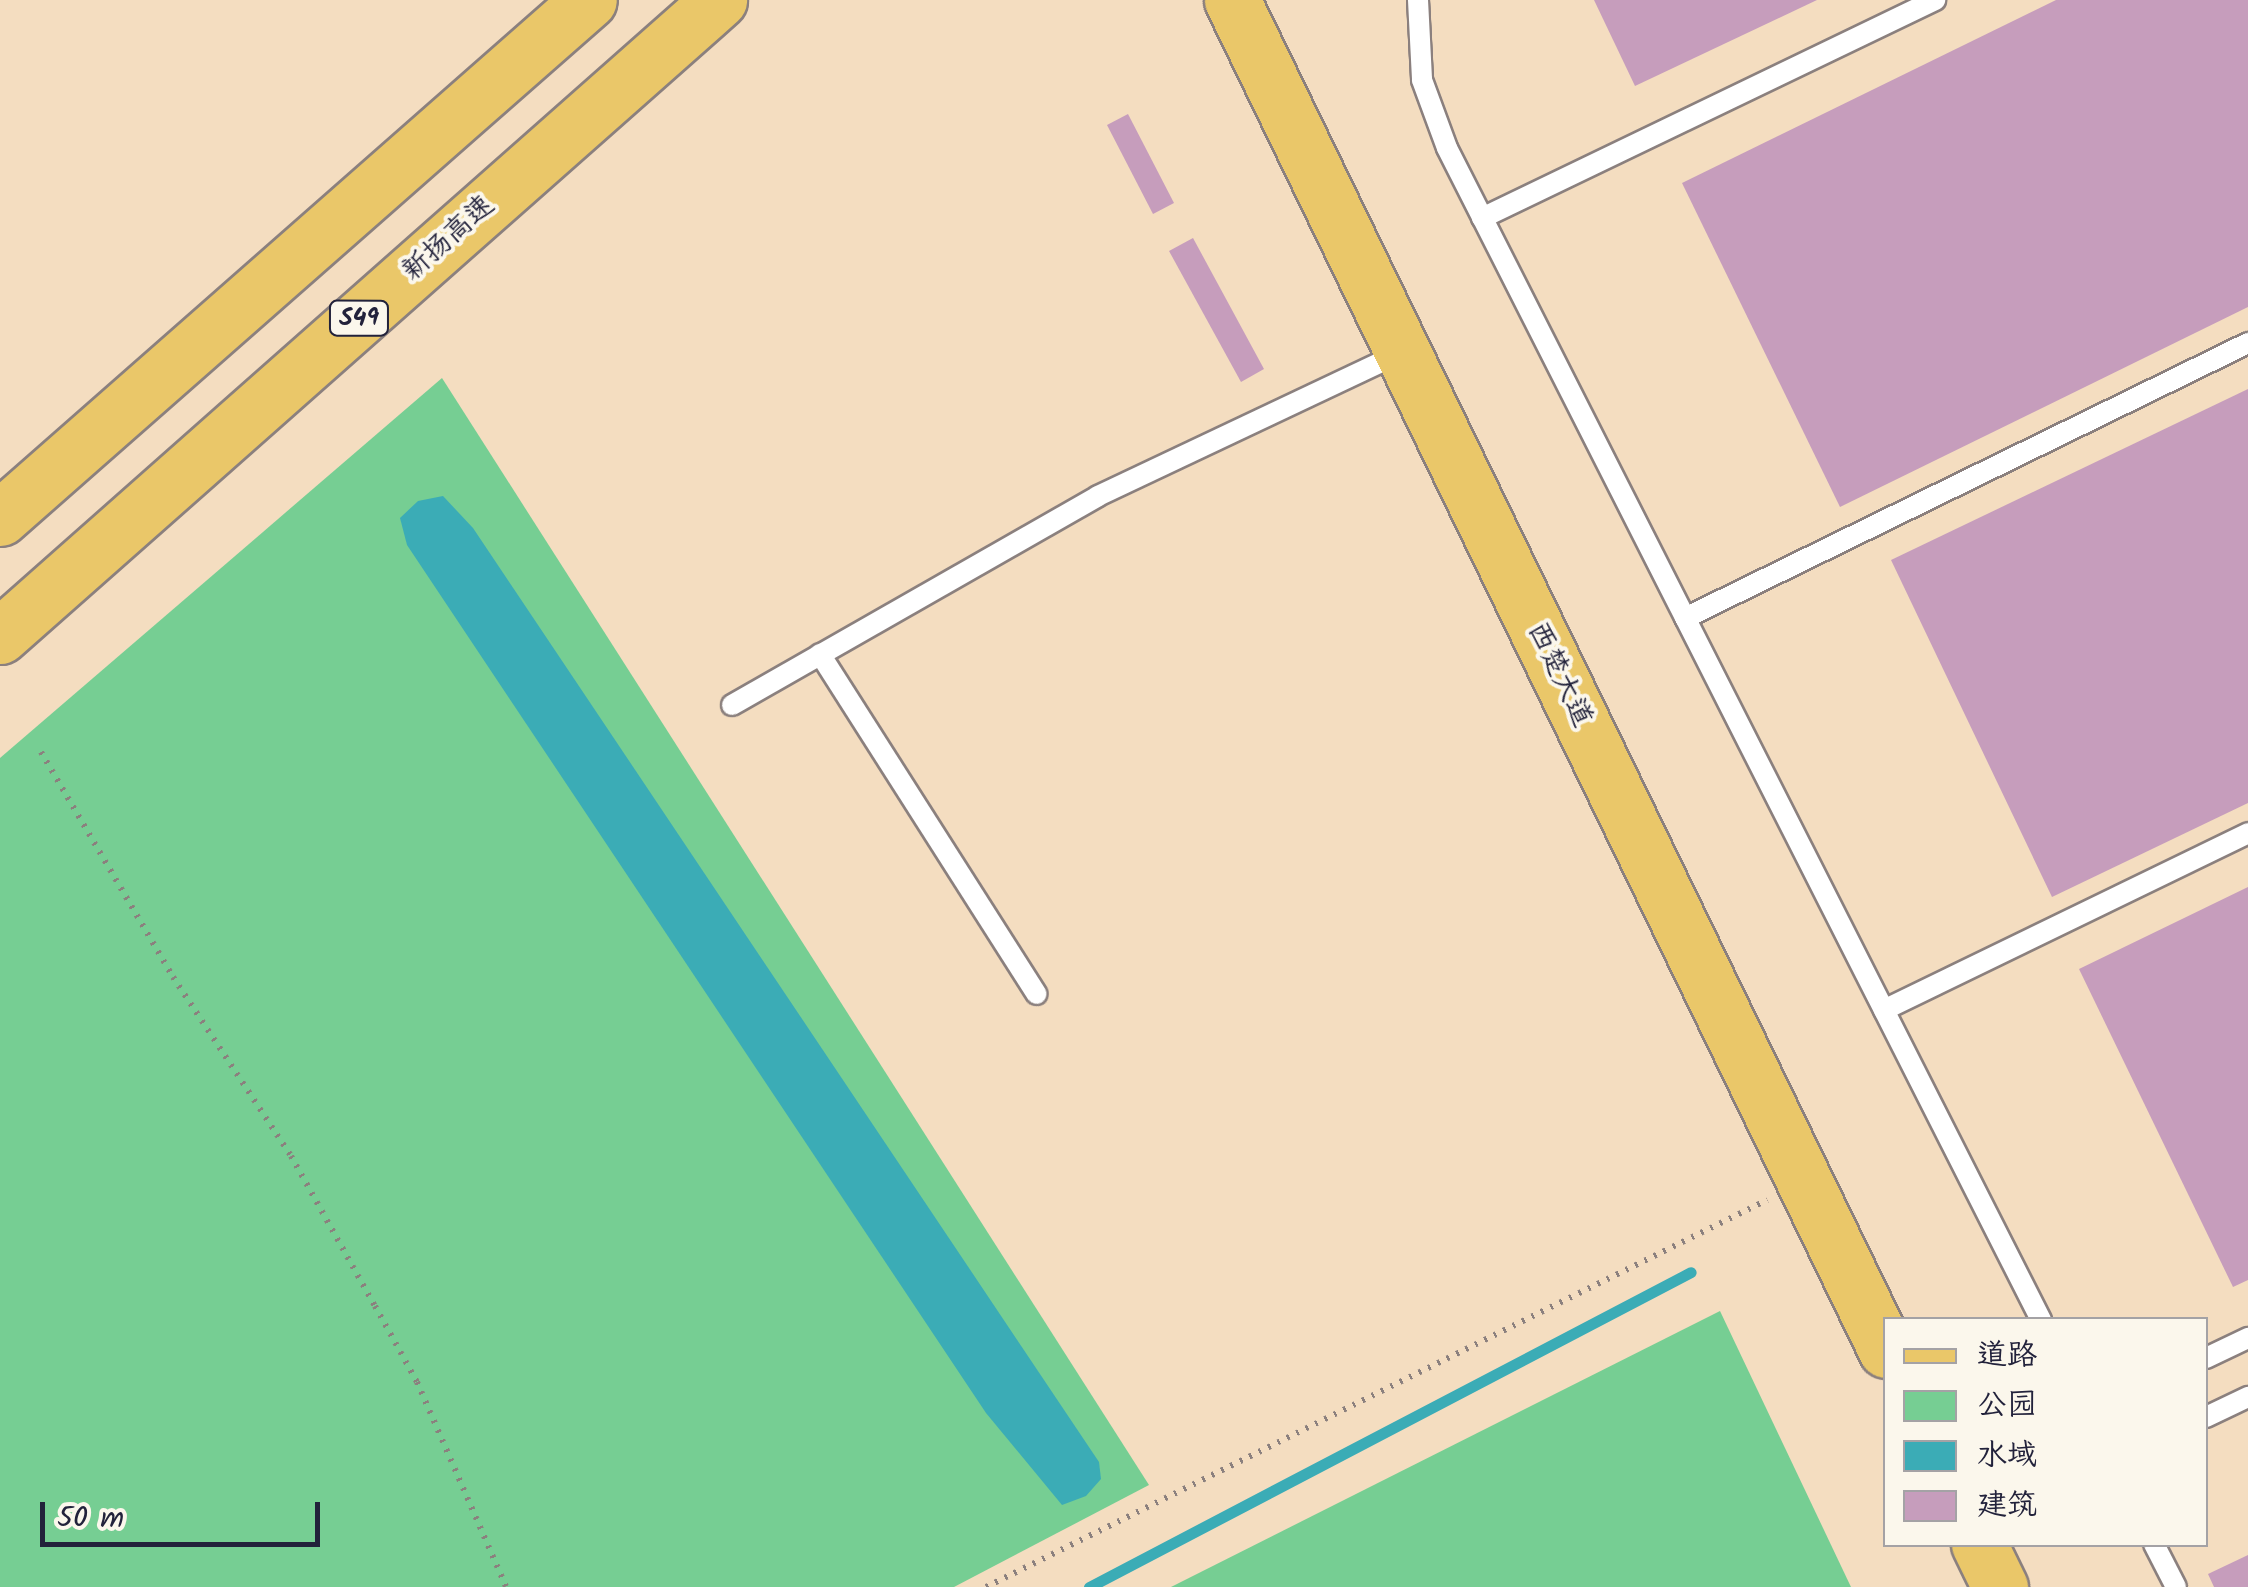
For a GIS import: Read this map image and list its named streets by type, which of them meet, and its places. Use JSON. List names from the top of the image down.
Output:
{
  "streets": {
    "main road": ["新扬高速", "S49", "西楚大道"]
  },
  "legend": [
    "道路",
    "公园",
    "水域",
    "建筑"
  ],
  "scale_bar": "50 m"
}
